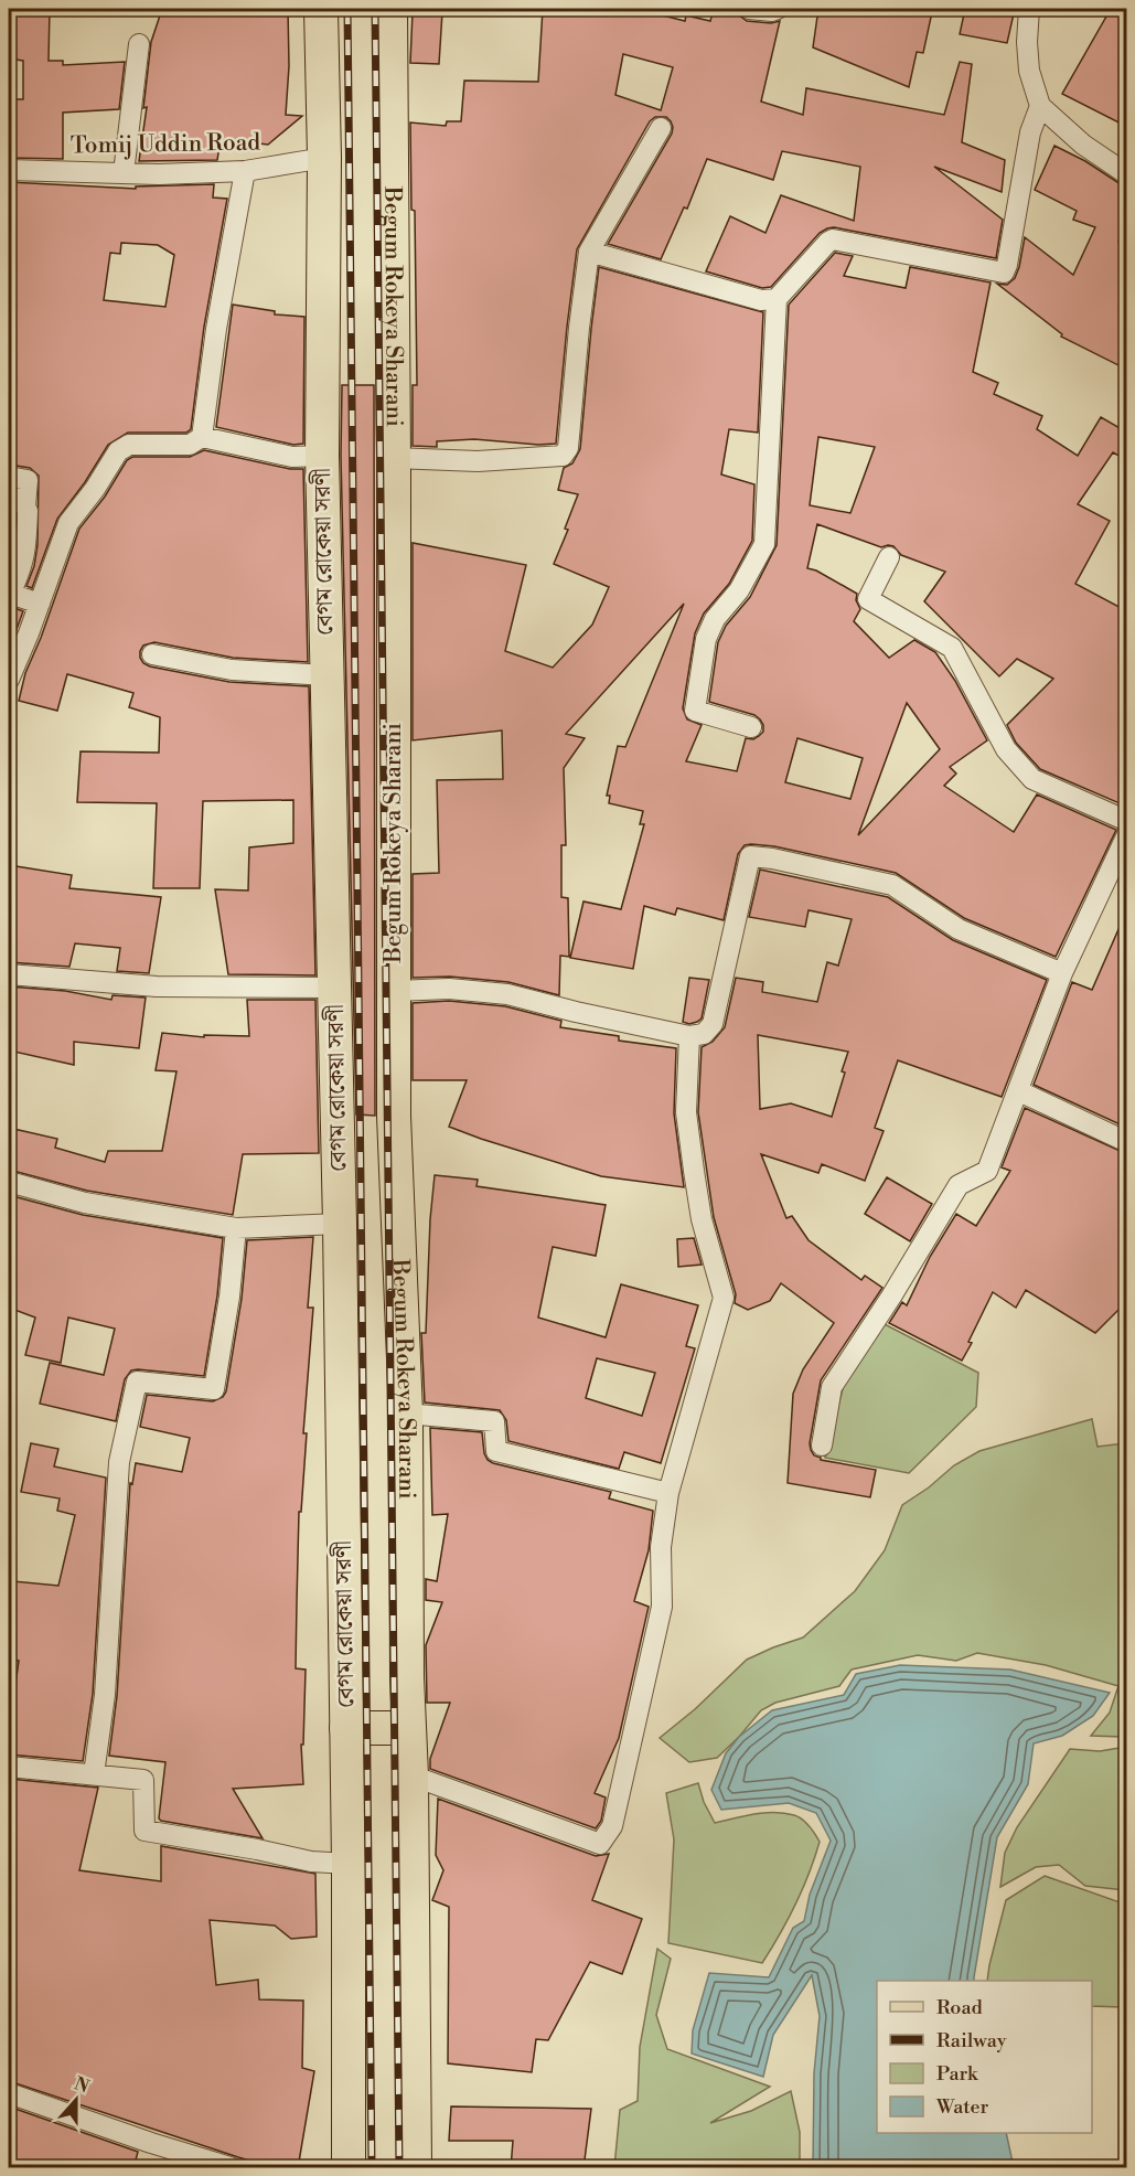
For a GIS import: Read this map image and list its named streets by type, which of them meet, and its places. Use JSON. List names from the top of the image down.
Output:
{
  "streets": {
    "main road": ["Begum Rokeya Sharani", "বেগম রোকেয়া সরণী"],
    "street": ["Tomij Uddin Road"]
  },
  "crossings": [
    ["Tomij Uddin Road", "বেগম রোকেয়া সরণী"]
  ],
  "legend": [
    "Road",
    "Railway",
    "Park",
    "Water"
  ],
  "north": "top"
}
